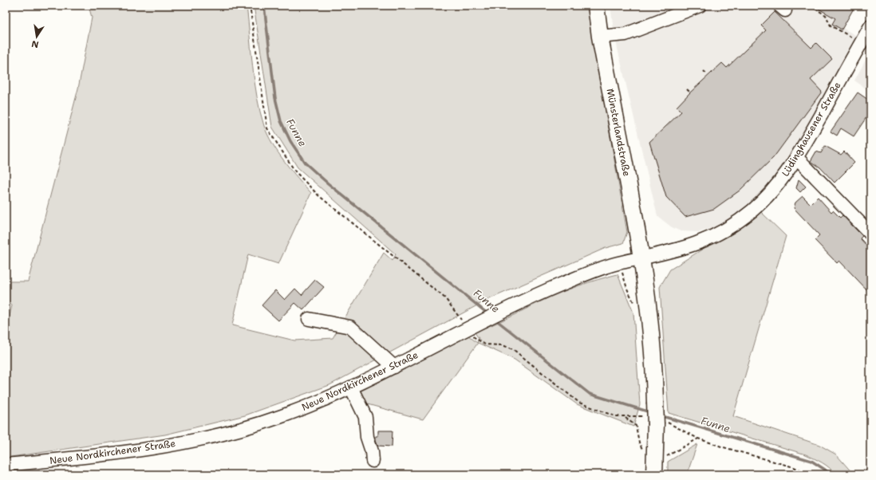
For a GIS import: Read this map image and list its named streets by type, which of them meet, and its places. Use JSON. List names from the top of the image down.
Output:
{
  "streets": {
    "main road": ["Münsterlandstraße"],
    "street": ["Lüdinghausener Straße", "Neue Nordkirchener Straße"]
  },
  "crossings": [
    ["Lüdinghausener Straße", "Münsterlandstraße"],
    ["Lüdinghausener Straße", "Neue Nordkirchener Straße"],
    ["Münsterlandstraße", "Neue Nordkirchener Straße"]
  ],
  "water": ["Funne"],
  "north": "bottom"
}
